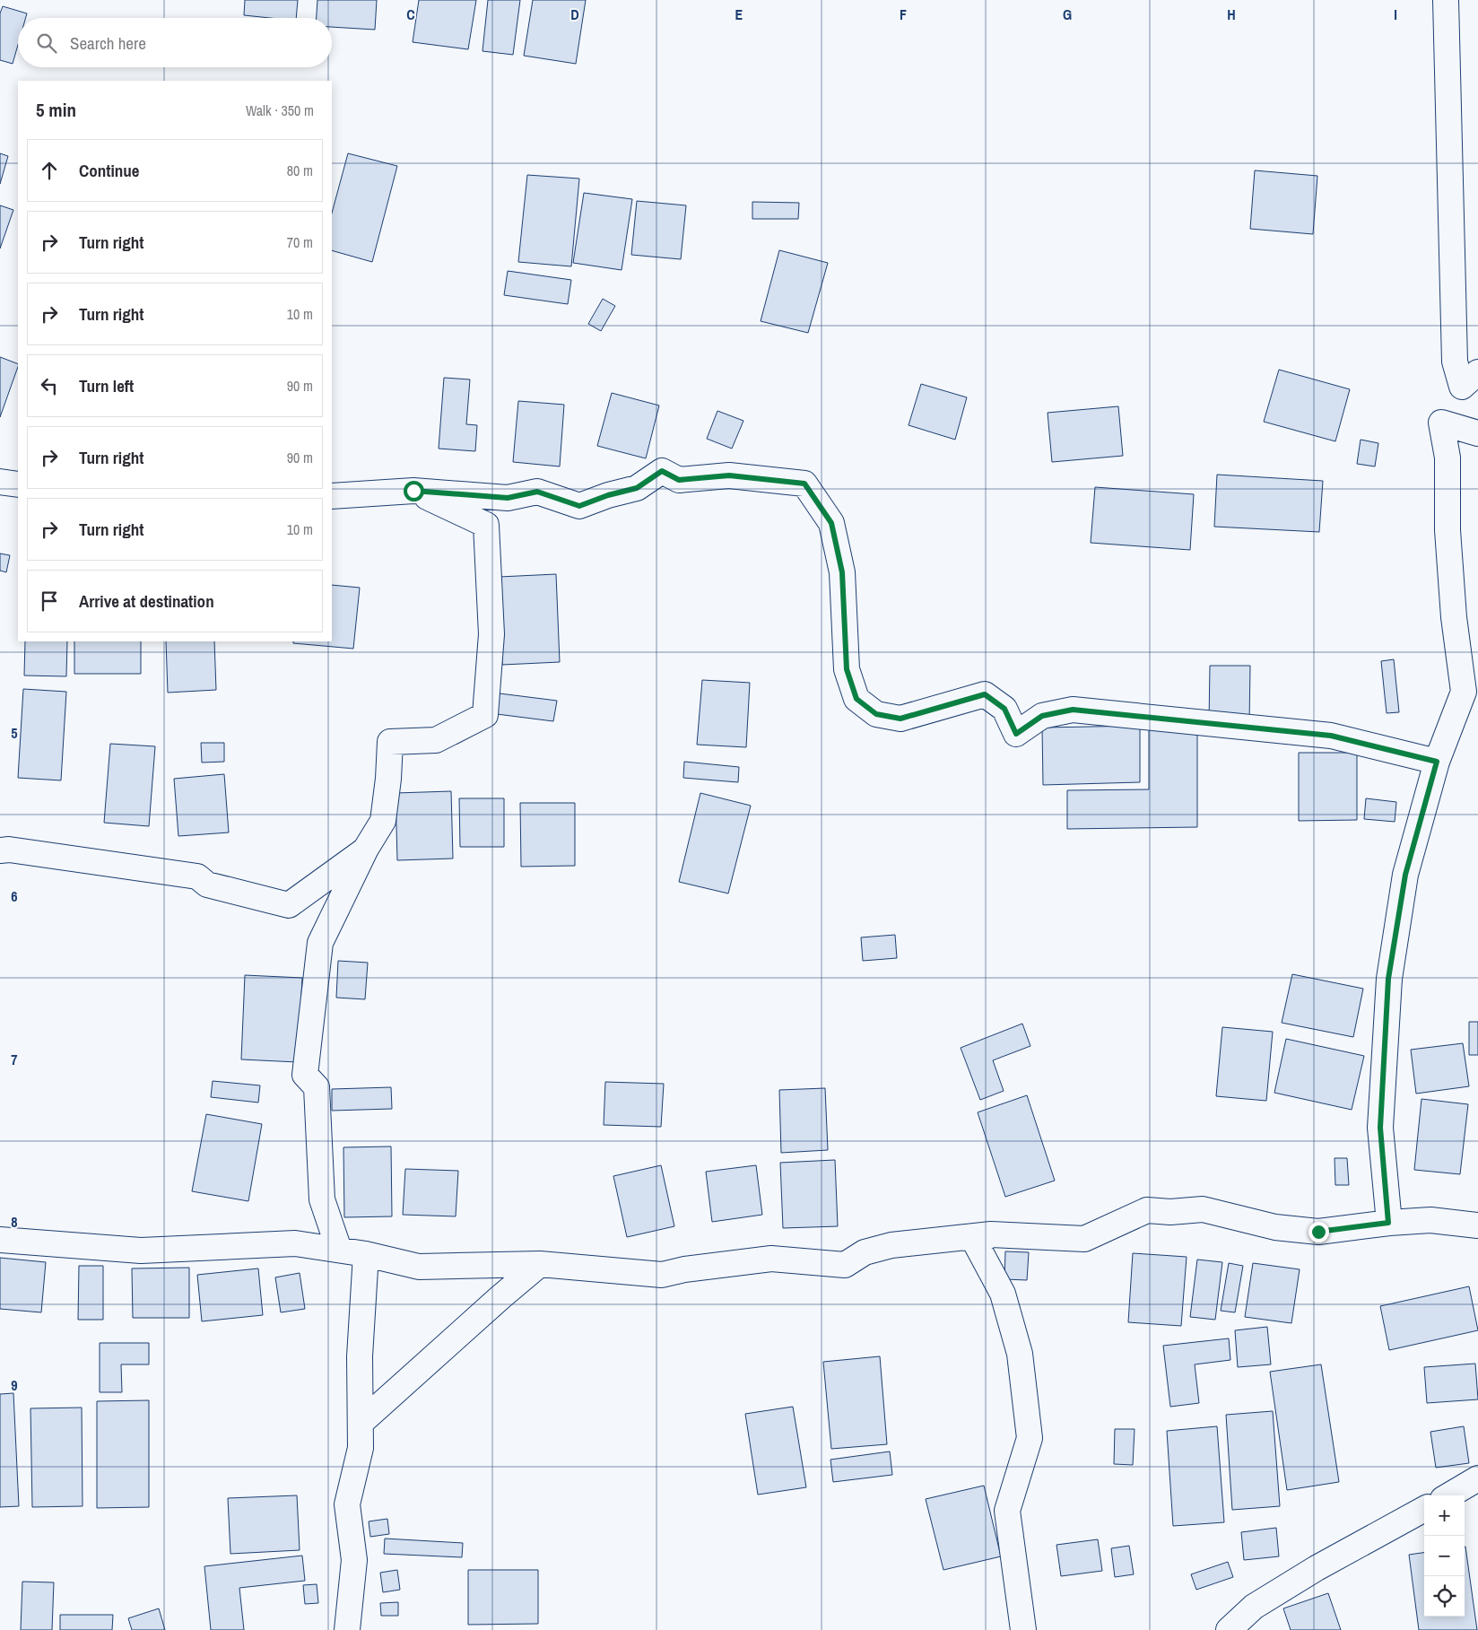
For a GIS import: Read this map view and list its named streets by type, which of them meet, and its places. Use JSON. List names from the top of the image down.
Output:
{
  "page": {
    "search": "Search here",
    "heading": ["5 min", "Walk · 350 m"],
    "list": [
      ["Continue", "80 m"],
      ["Turn right", "70 m"],
      ["Turn right", "10 m"],
      ["Turn left", "90 m"],
      ["Turn right", "90 m"],
      ["Turn right", "10 m"],
      "Arrive at destination"
    ],
    "map_buttons": ["+", "−"]
  },
  "grid": {
    "columns": [
      "C",
      "D",
      "E",
      "F",
      "G",
      "H",
      "I"
    ],
    "rows": [
      "5",
      "6",
      "7",
      "8",
      "9"
    ]
  }
}
